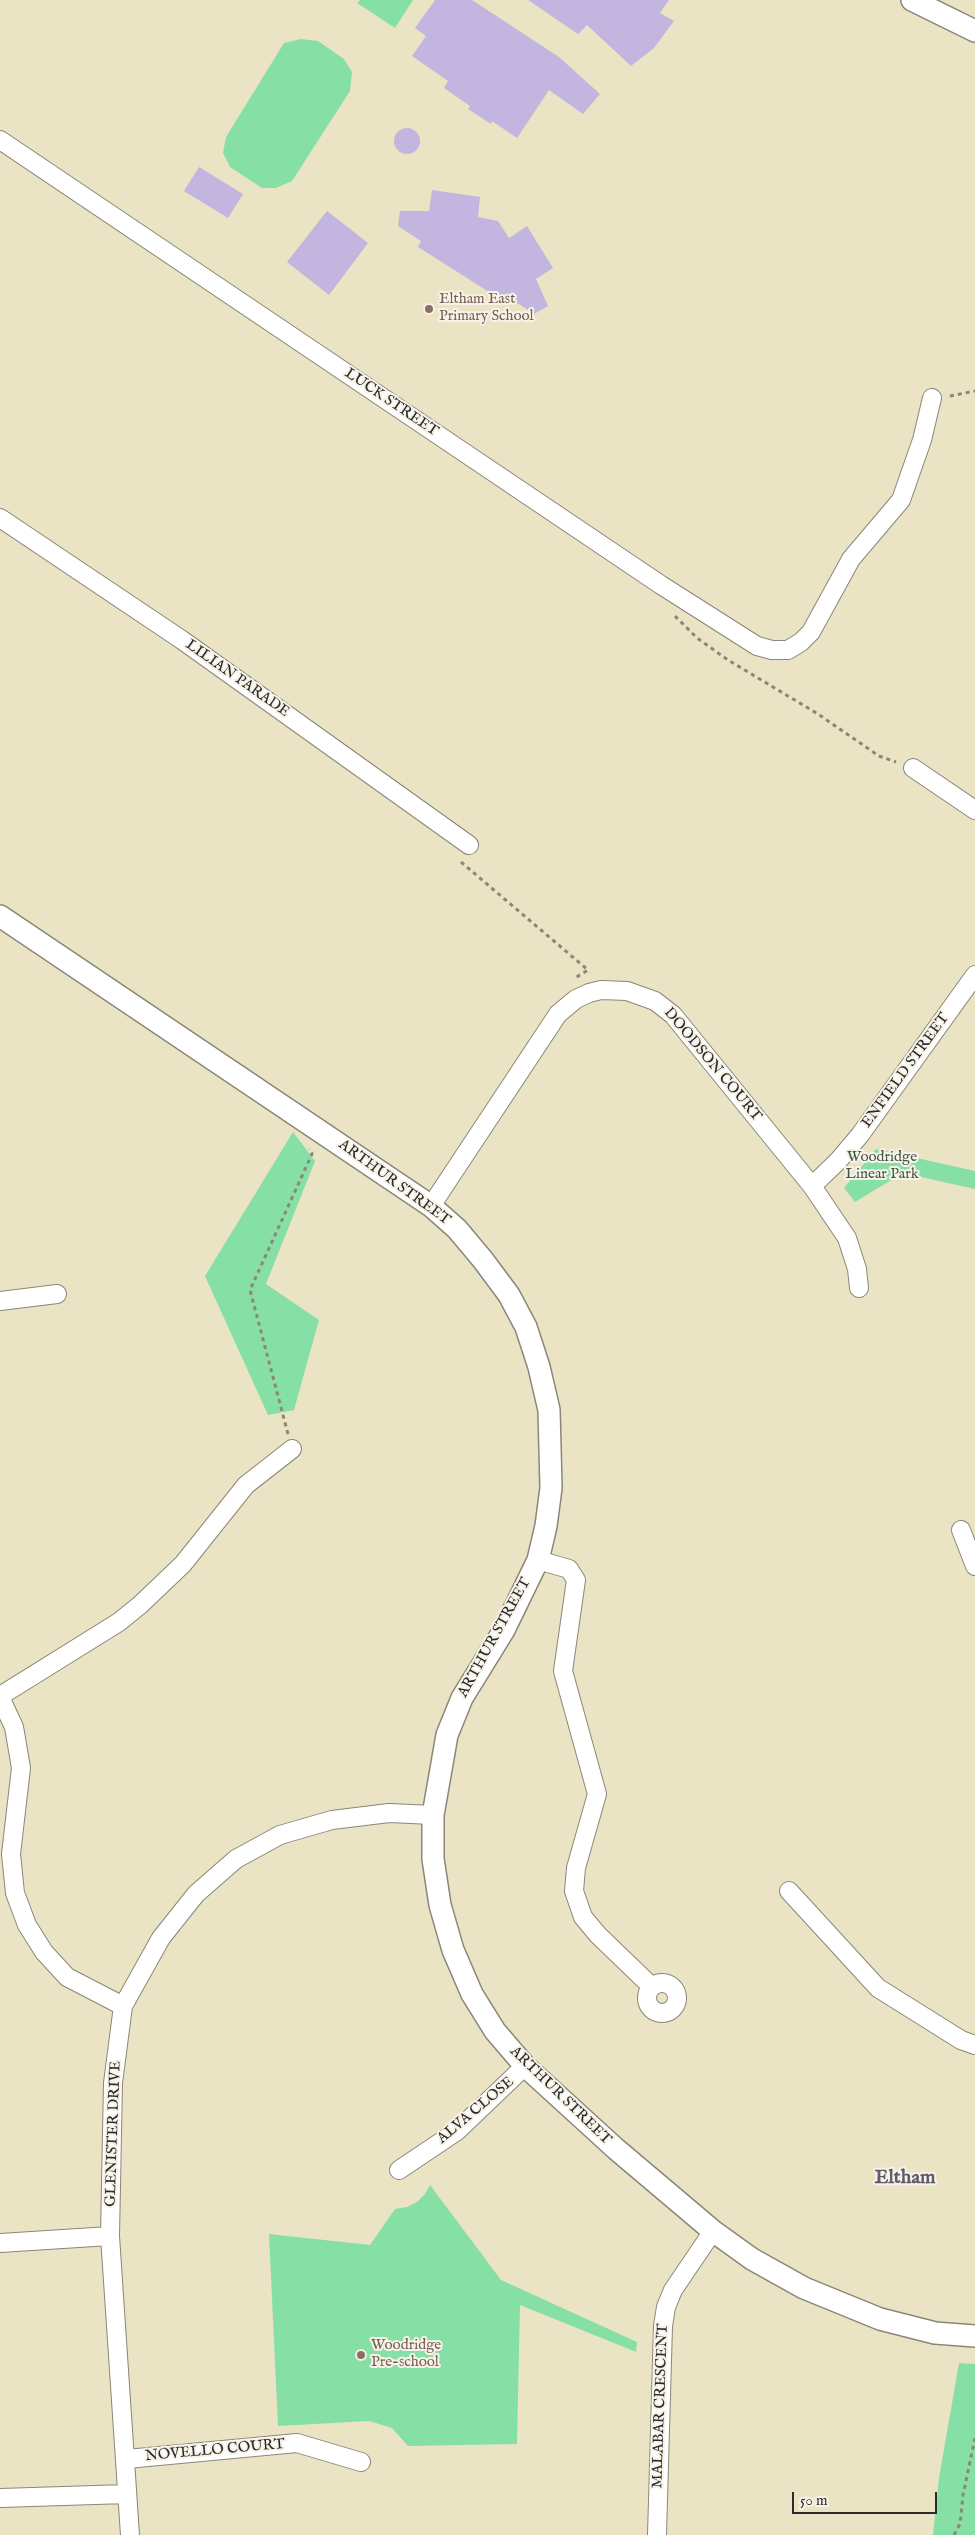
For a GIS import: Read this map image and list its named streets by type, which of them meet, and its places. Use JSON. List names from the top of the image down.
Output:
{
  "streets": {
    "street": [
      "LUCK STREET",
      "LILIAN PARADE",
      "DOODSON COURT",
      "ENFIELD STREET",
      "ARTHUR STREET",
      "ALVA CLOSE",
      "GLENISTER DRIVE",
      "MALABAR CRESCENT",
      "NOVELLO COURT"
    ]
  },
  "crossings": [
    ["DOODSON COURT", "ENFIELD STREET"],
    ["DOODSON COURT", "ARTHUR STREET"],
    ["ARTHUR STREET", "ALVA CLOSE"],
    ["ARTHUR STREET", "GLENISTER DRIVE"],
    ["ARTHUR STREET", "MALABAR CRESCENT"],
    ["GLENISTER DRIVE", "NOVELLO COURT"]
  ],
  "districts": ["Eltham"],
  "parks": ["Woodridge Linear Park"],
  "places": ["Eltham East Primary School", "Woodridge Pre-school"],
  "scale_bar": "50 m"
}
